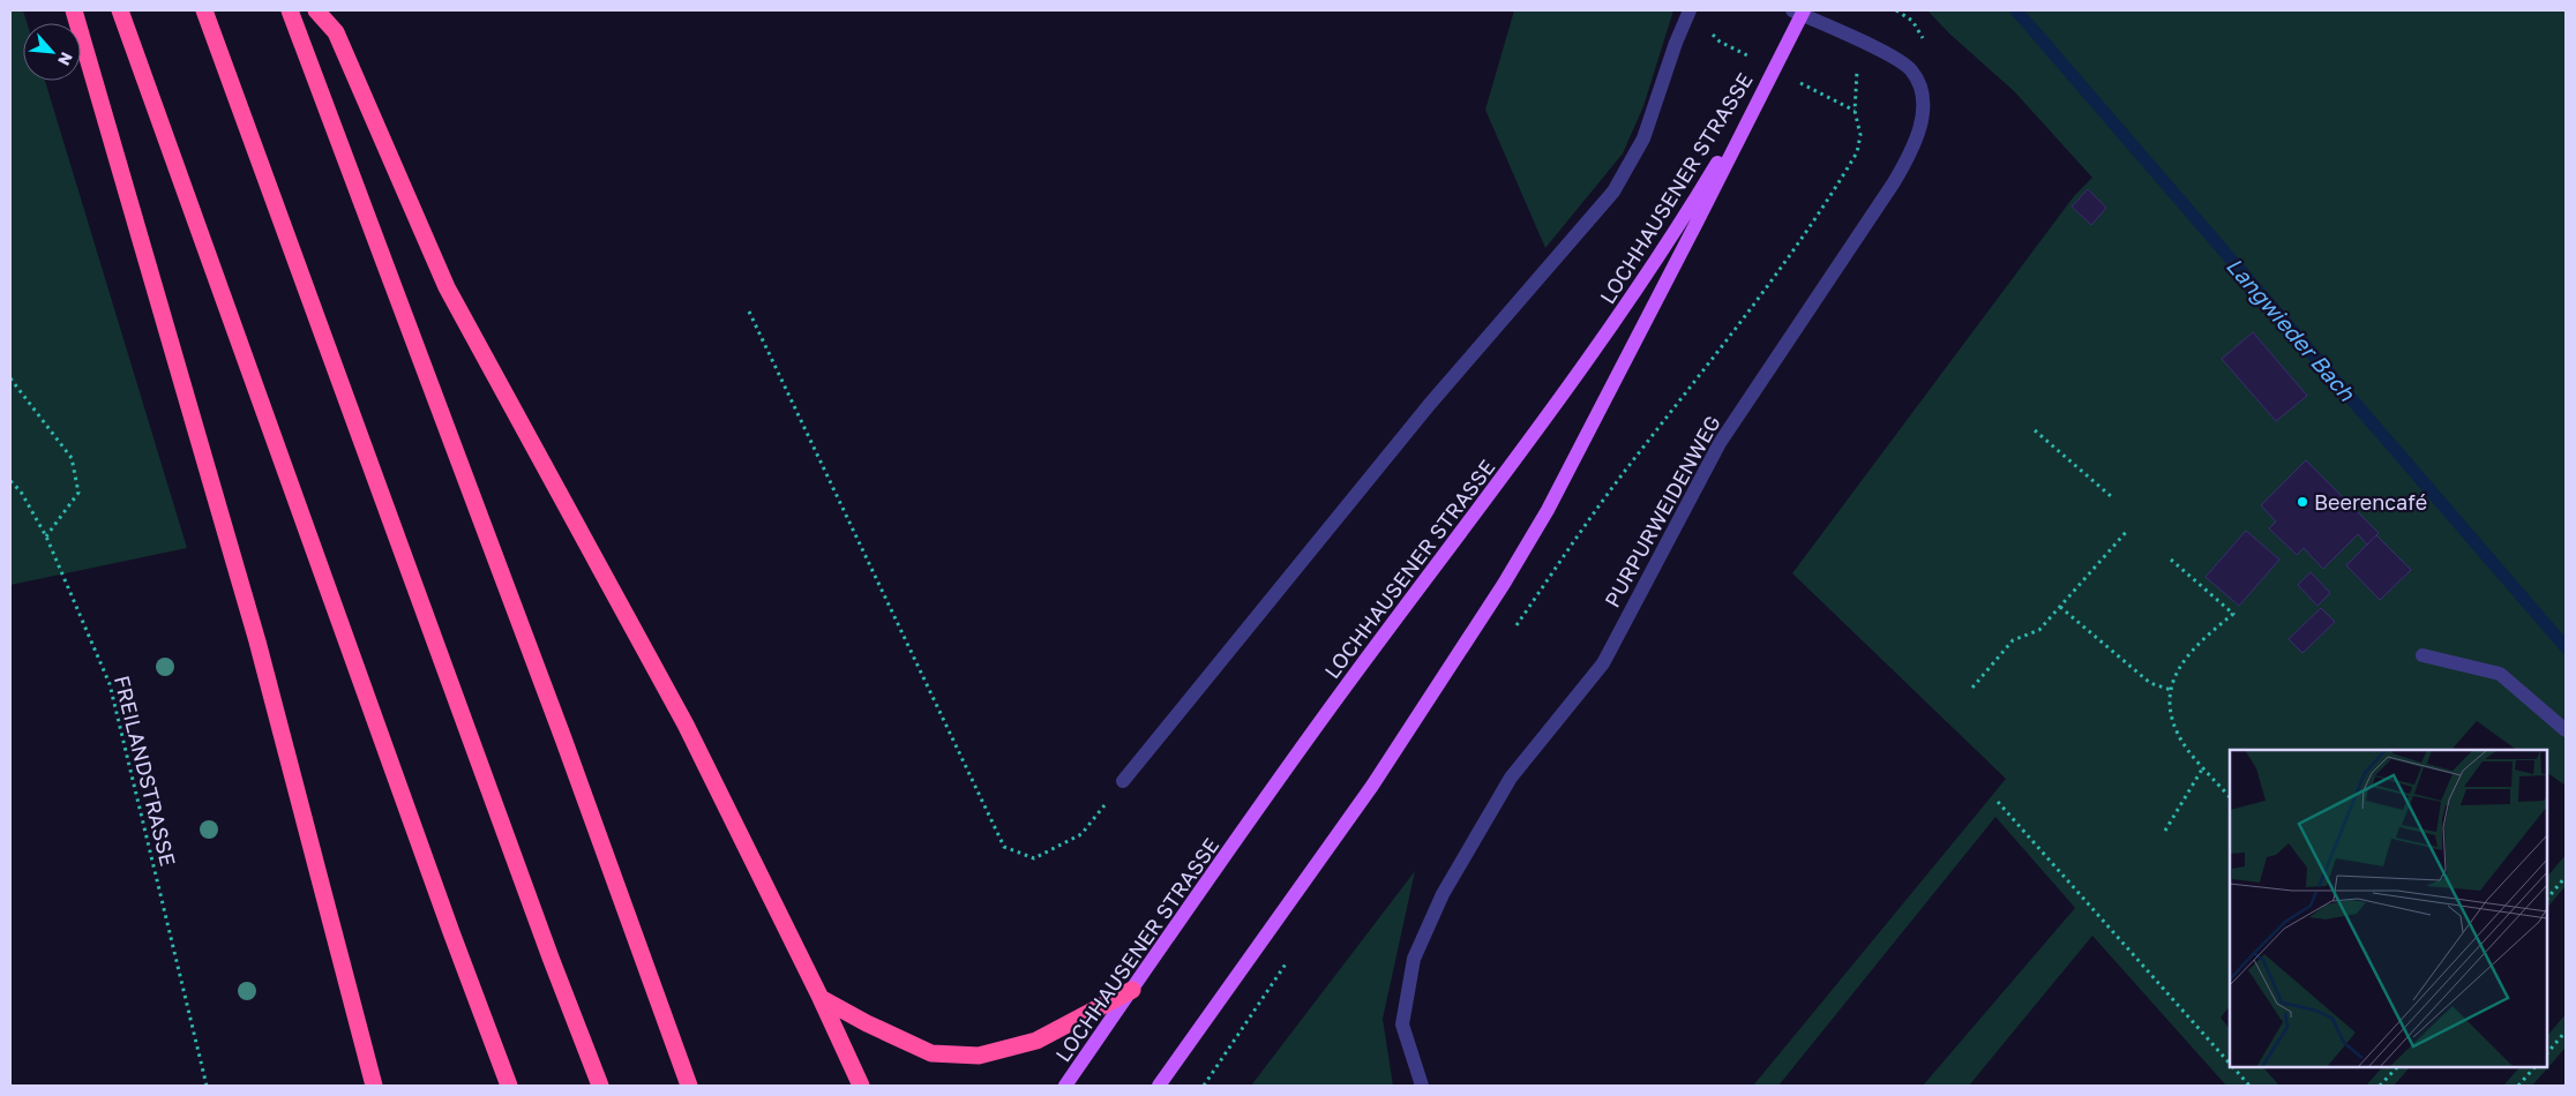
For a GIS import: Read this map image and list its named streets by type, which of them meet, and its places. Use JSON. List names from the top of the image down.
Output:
{
  "streets": {
    "main road": ["LOCHHAUSENER STRASSE"],
    "street": ["PURPURWEIDENWEG"],
    "path": ["FREILANDSTRASSE"]
  },
  "crossings": [
    ["LOCHHAUSENER STRASSE", "PURPURWEIDENWEG"]
  ],
  "water": ["Langwieder Bach"],
  "places": ["Beerencafé"],
  "north": "bottom right"
}
